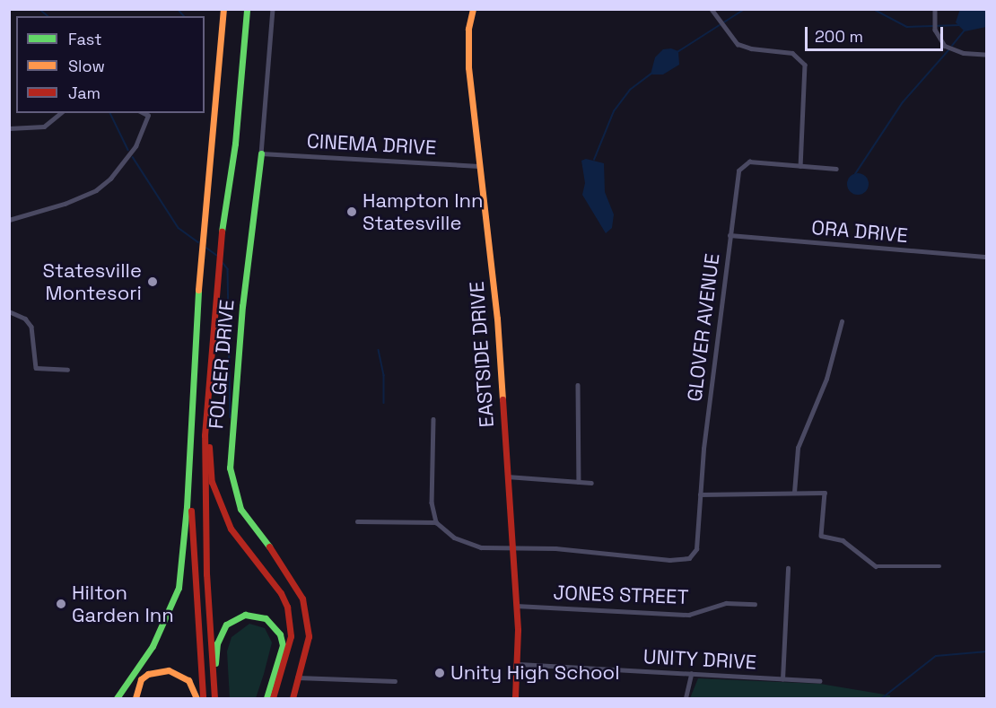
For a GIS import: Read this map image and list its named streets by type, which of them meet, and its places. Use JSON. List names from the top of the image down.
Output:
{
  "streets": {
    "main road": ["EASTSIDE DRIVE", "FOLGER DRIVE"],
    "street": [
      "CINEMA DRIVE",
      "ORA DRIVE",
      "GLOVER AVENUE",
      "JONES STREET",
      "UNITY DRIVE"
    ]
  },
  "crossings": [
    ["CINEMA DRIVE", "EASTSIDE DRIVE"],
    ["CINEMA DRIVE", "FOLGER DRIVE"],
    ["ORA DRIVE", "GLOVER AVENUE"],
    ["GLOVER AVENUE", "EASTSIDE DRIVE"],
    ["EASTSIDE DRIVE", "JONES STREET"],
    ["EASTSIDE DRIVE", "UNITY DRIVE"]
  ],
  "places": [
    "Hampton Inn Statesville",
    "Statesville Montesori",
    "Hilton Garden Inn",
    "Unity High School"
  ],
  "legend": ["Fast", "Slow", "Jam"],
  "scale_bar": "200 m"
}
